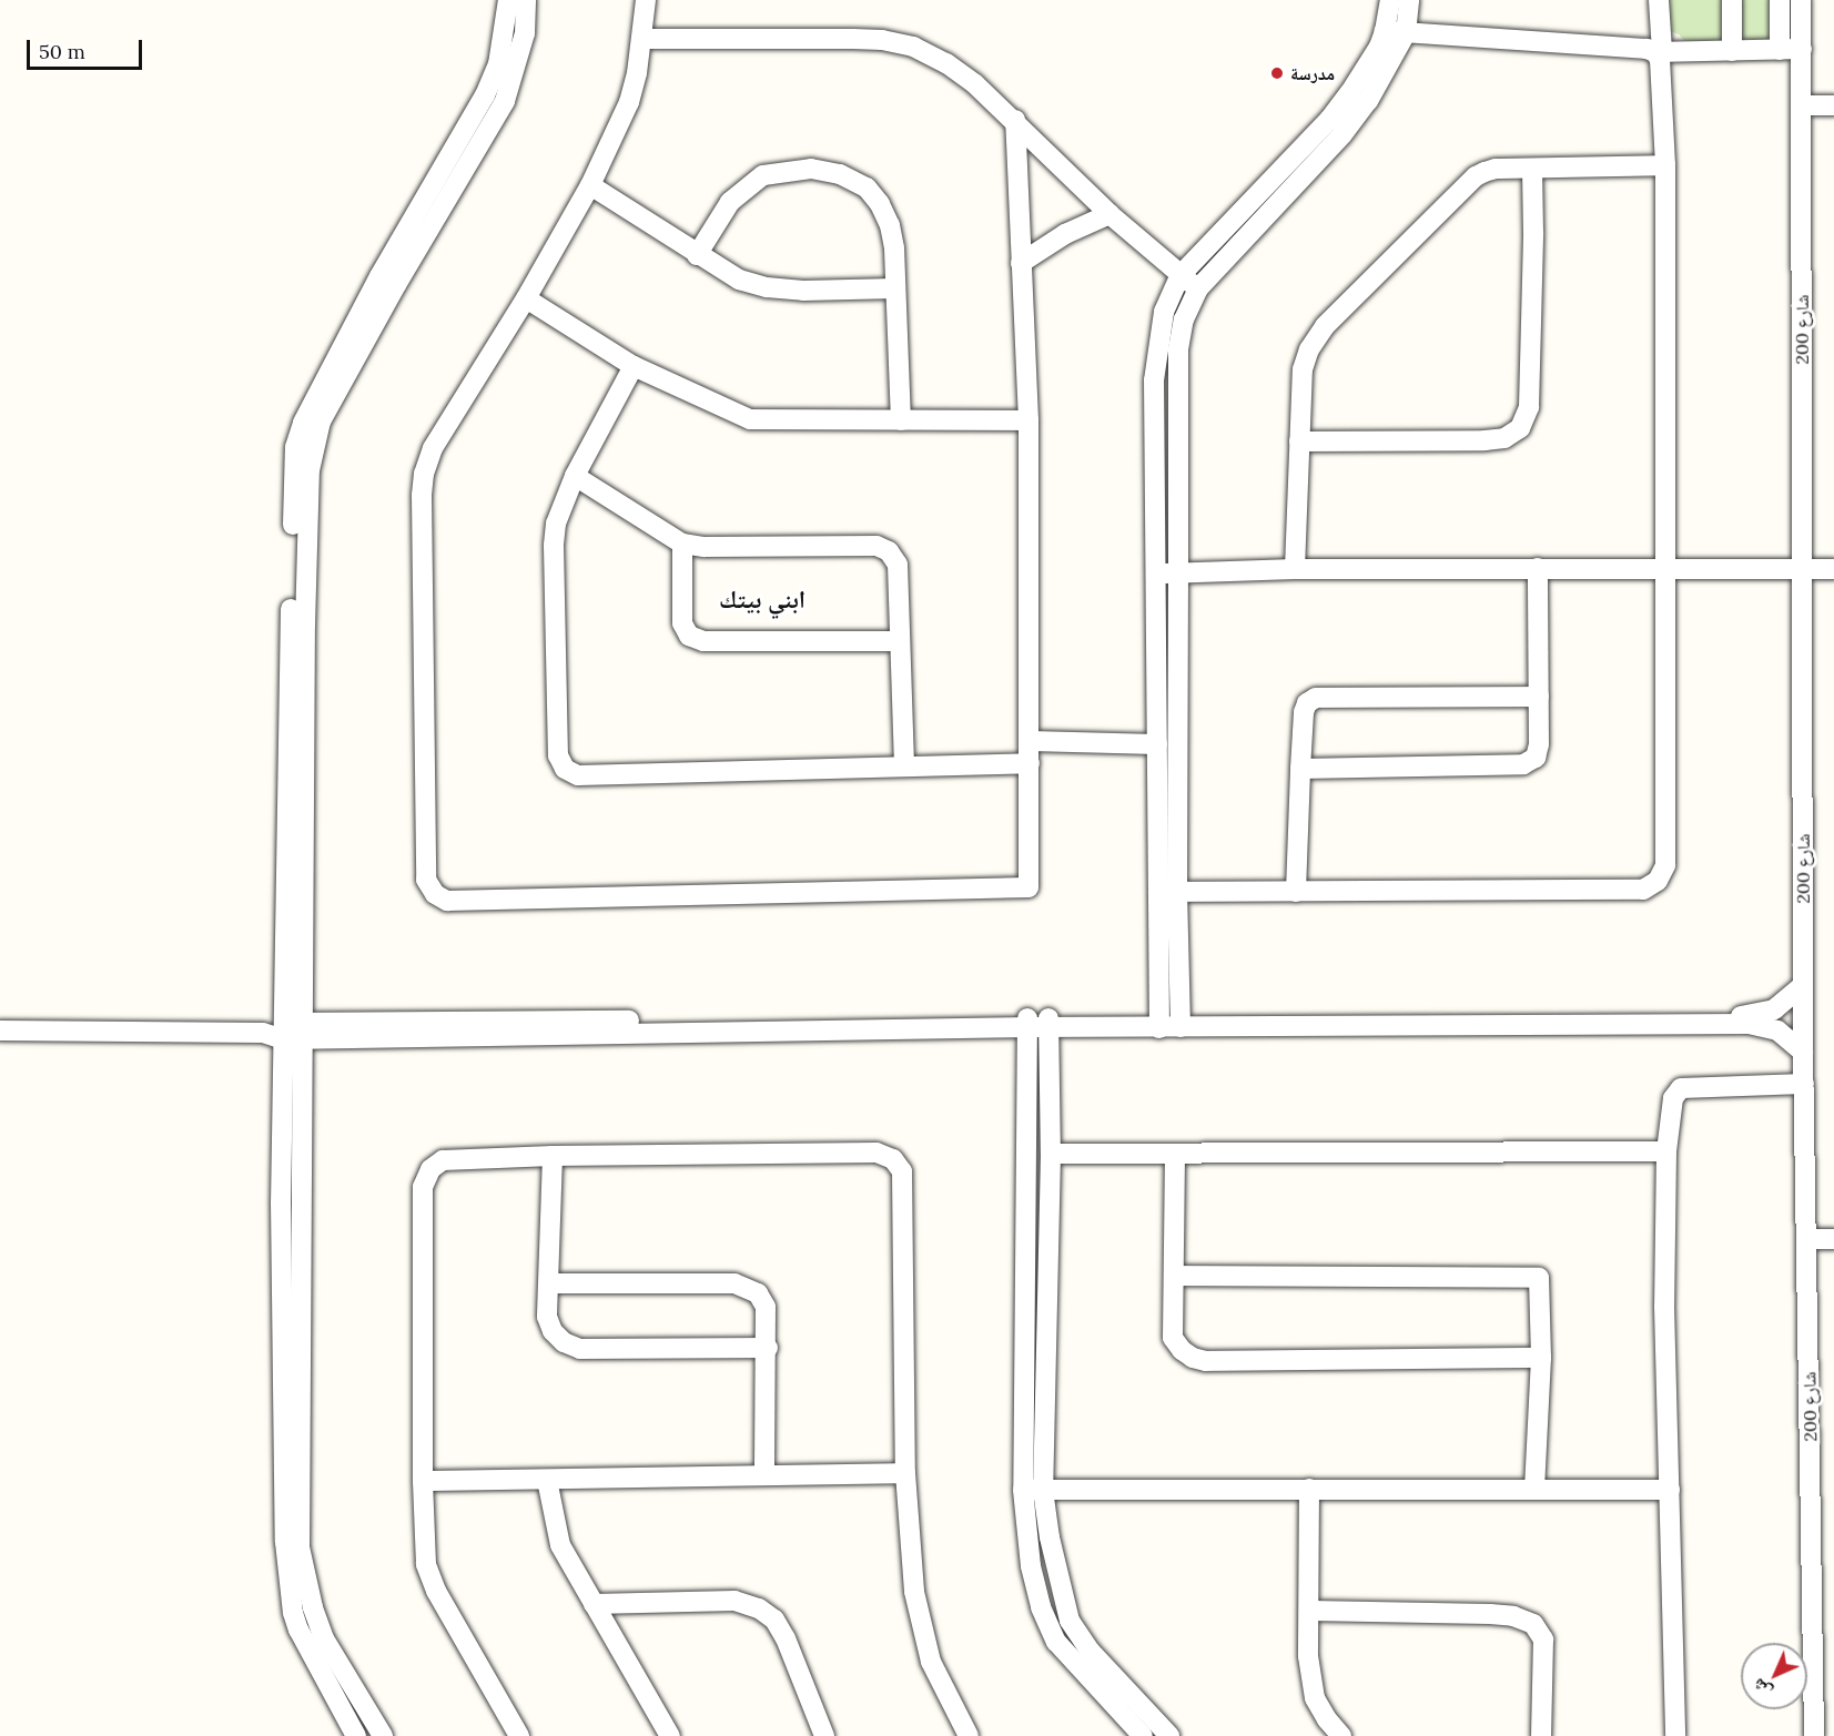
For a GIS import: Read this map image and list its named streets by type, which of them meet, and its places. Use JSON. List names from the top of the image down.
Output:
{
  "streets": {
    "street": ["شارع 200"]
  },
  "districts": ["ابني بيتك"],
  "places": ["مدرسة"],
  "scale_bar": "50 m",
  "north": "bottom left"
}
